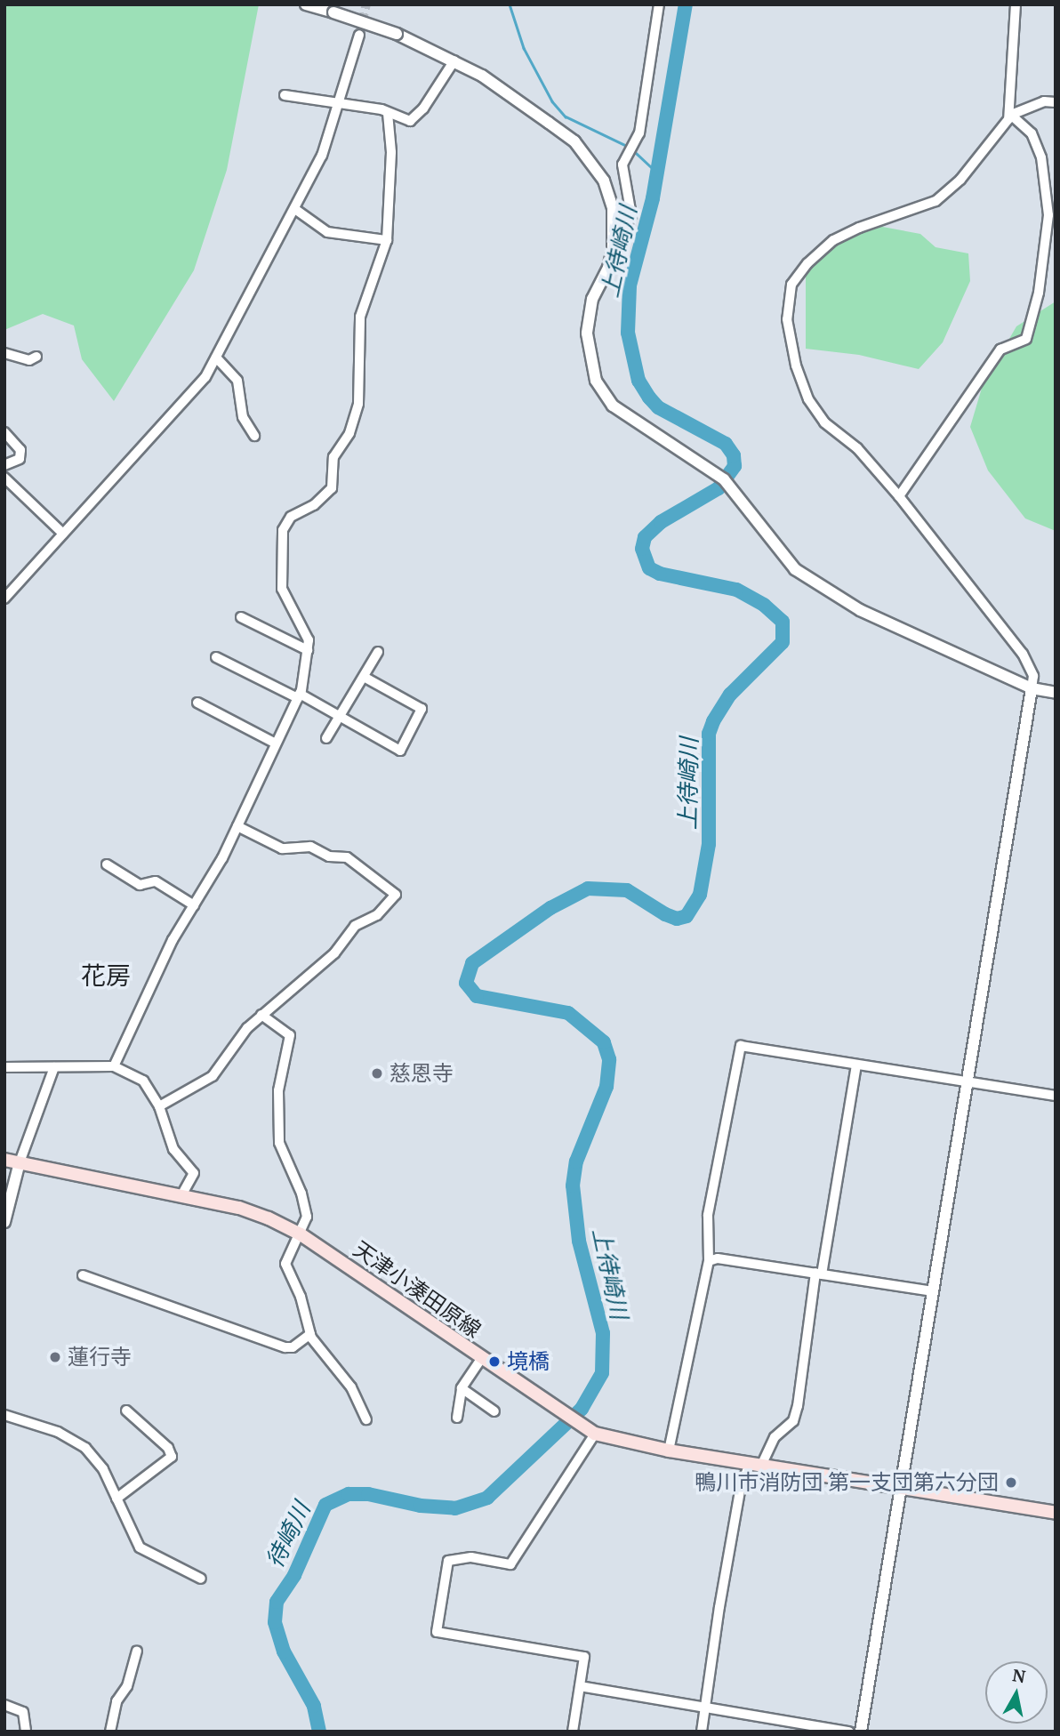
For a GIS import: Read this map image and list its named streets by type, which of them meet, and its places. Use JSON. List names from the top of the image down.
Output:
{
  "streets": {
    "main road": ["天津小湊田原線"]
  },
  "districts": ["花房"],
  "water": ["上待崎川", "待崎川"],
  "places": [
    "慈恩寺",
    "蓮行寺",
    "境橋",
    "鴨川市消防団 第一支団第六分団"
  ],
  "north": "top"
}
